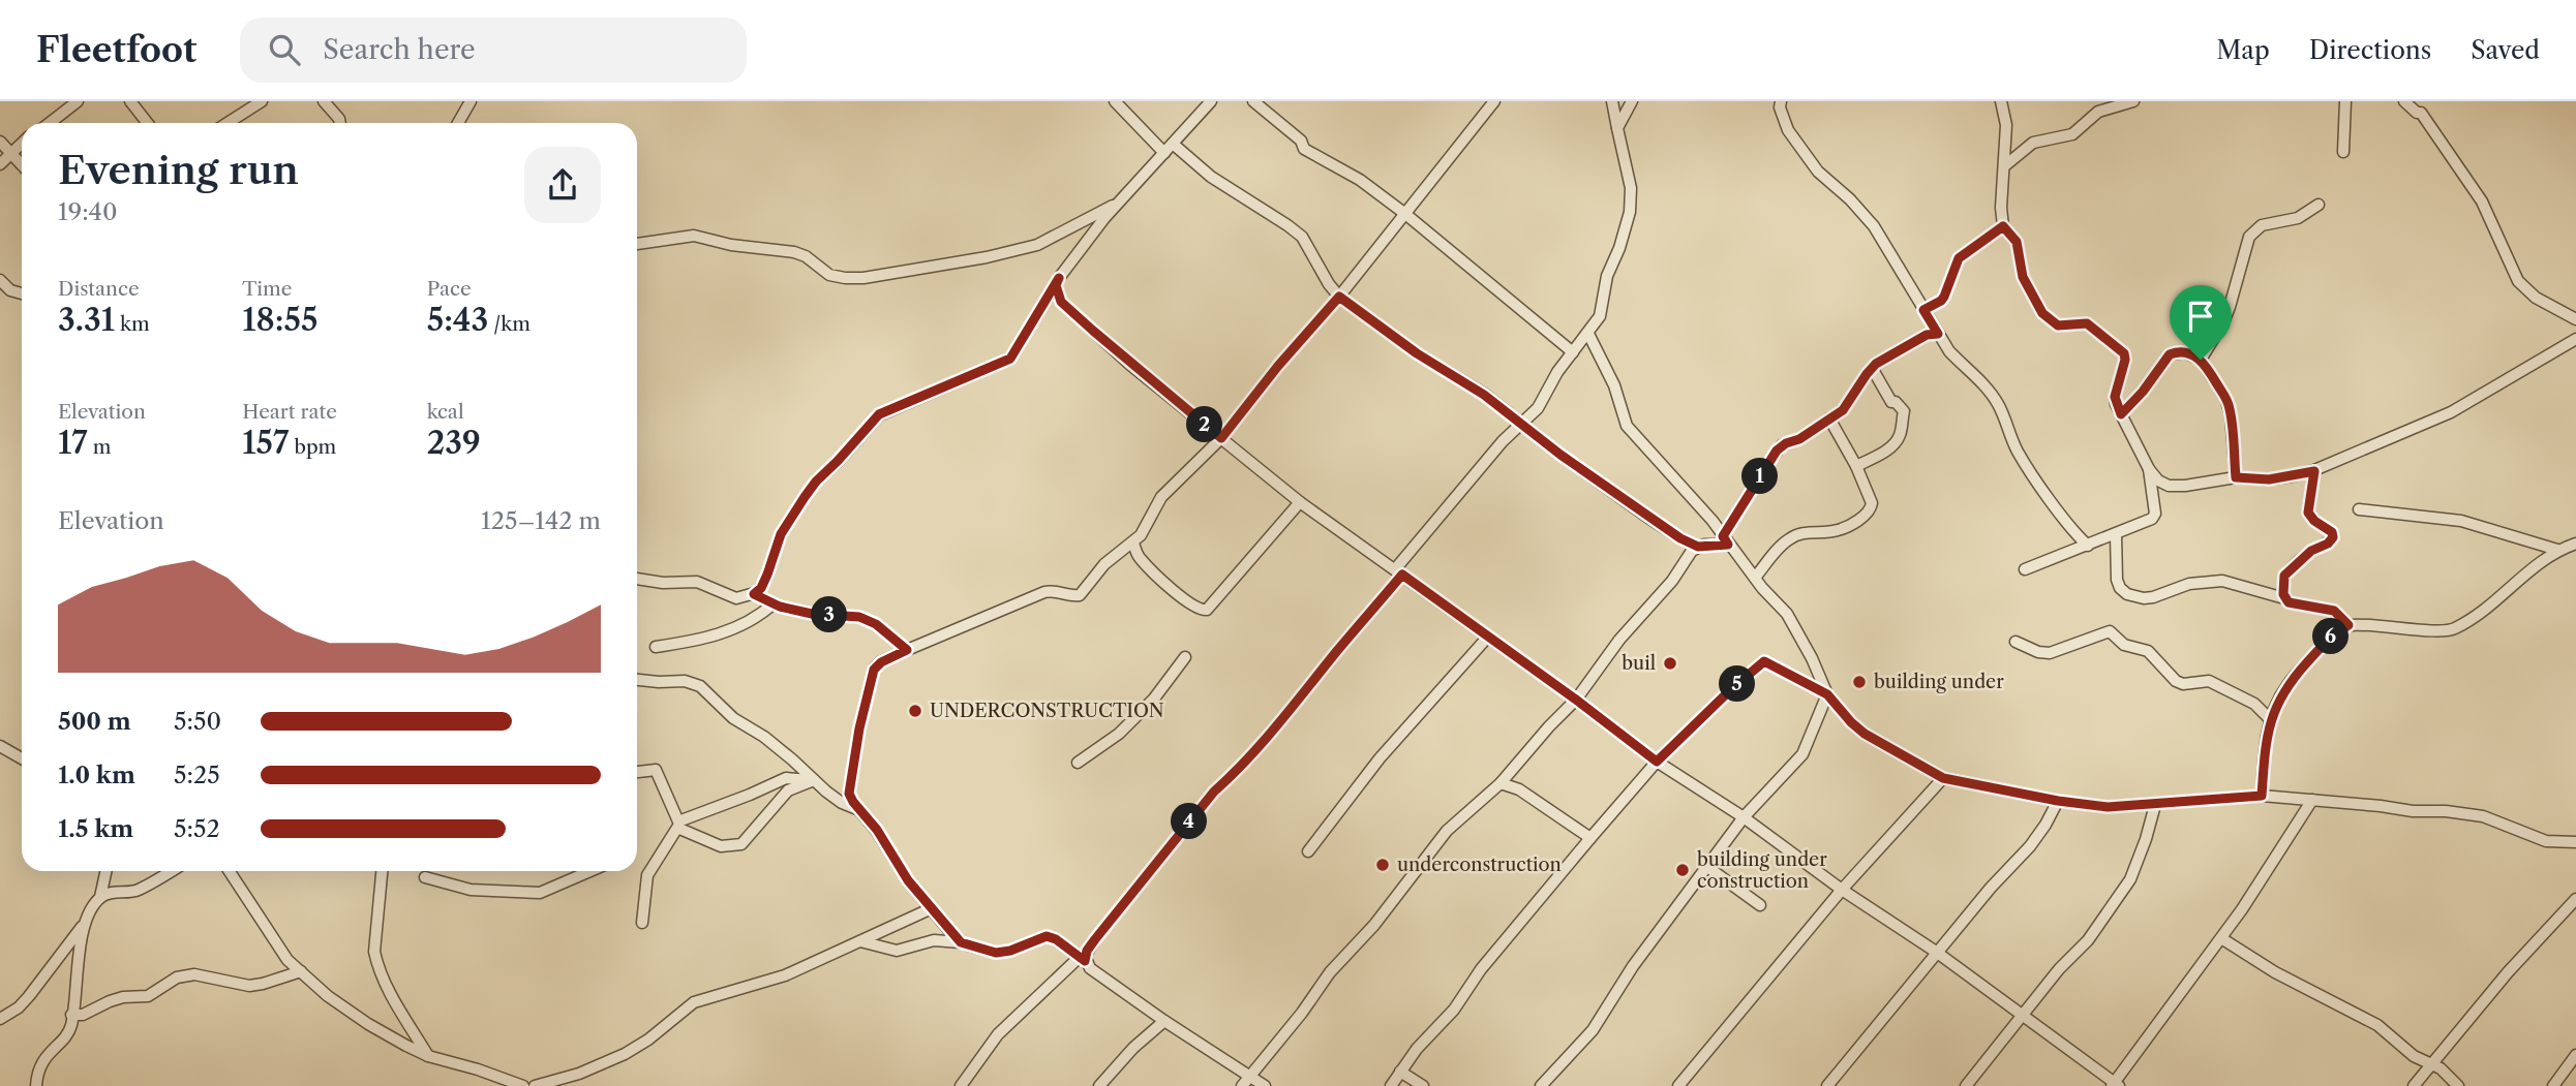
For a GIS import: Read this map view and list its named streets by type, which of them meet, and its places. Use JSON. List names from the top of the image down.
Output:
{
  "places": [
    "buil",
    "building under",
    "UNDERCONSTRUCTION",
    "underconstruction",
    "building under construction"
  ],
  "page": {
    "header": "Fleetfoot",
    "search": "Search here",
    "nav": ["Map", "Directions", "Saved"],
    "heading": ["Evening run", "19:40"],
    "stats": [
      ["Distance", "3.31 km"],
      ["Time", "18:55"],
      ["Pace", "5:43 /km"],
      ["Elevation", "17 m"],
      ["Heart rate", "157 bpm"],
      ["kcal", "239"]
    ],
    "pins": [
      "2",
      "1",
      "3",
      "6",
      "5",
      "4"
    ],
    "chart": ["Elevation", "125–142 m"],
    "list": [
      {
        "name": "500 m",
        "note": "5:50"
      },
      {
        "name": "1.0 km",
        "note": "5:25"
      },
      {
        "name": "1.5 km",
        "note": "5:52"
      }
    ]
  }
}
